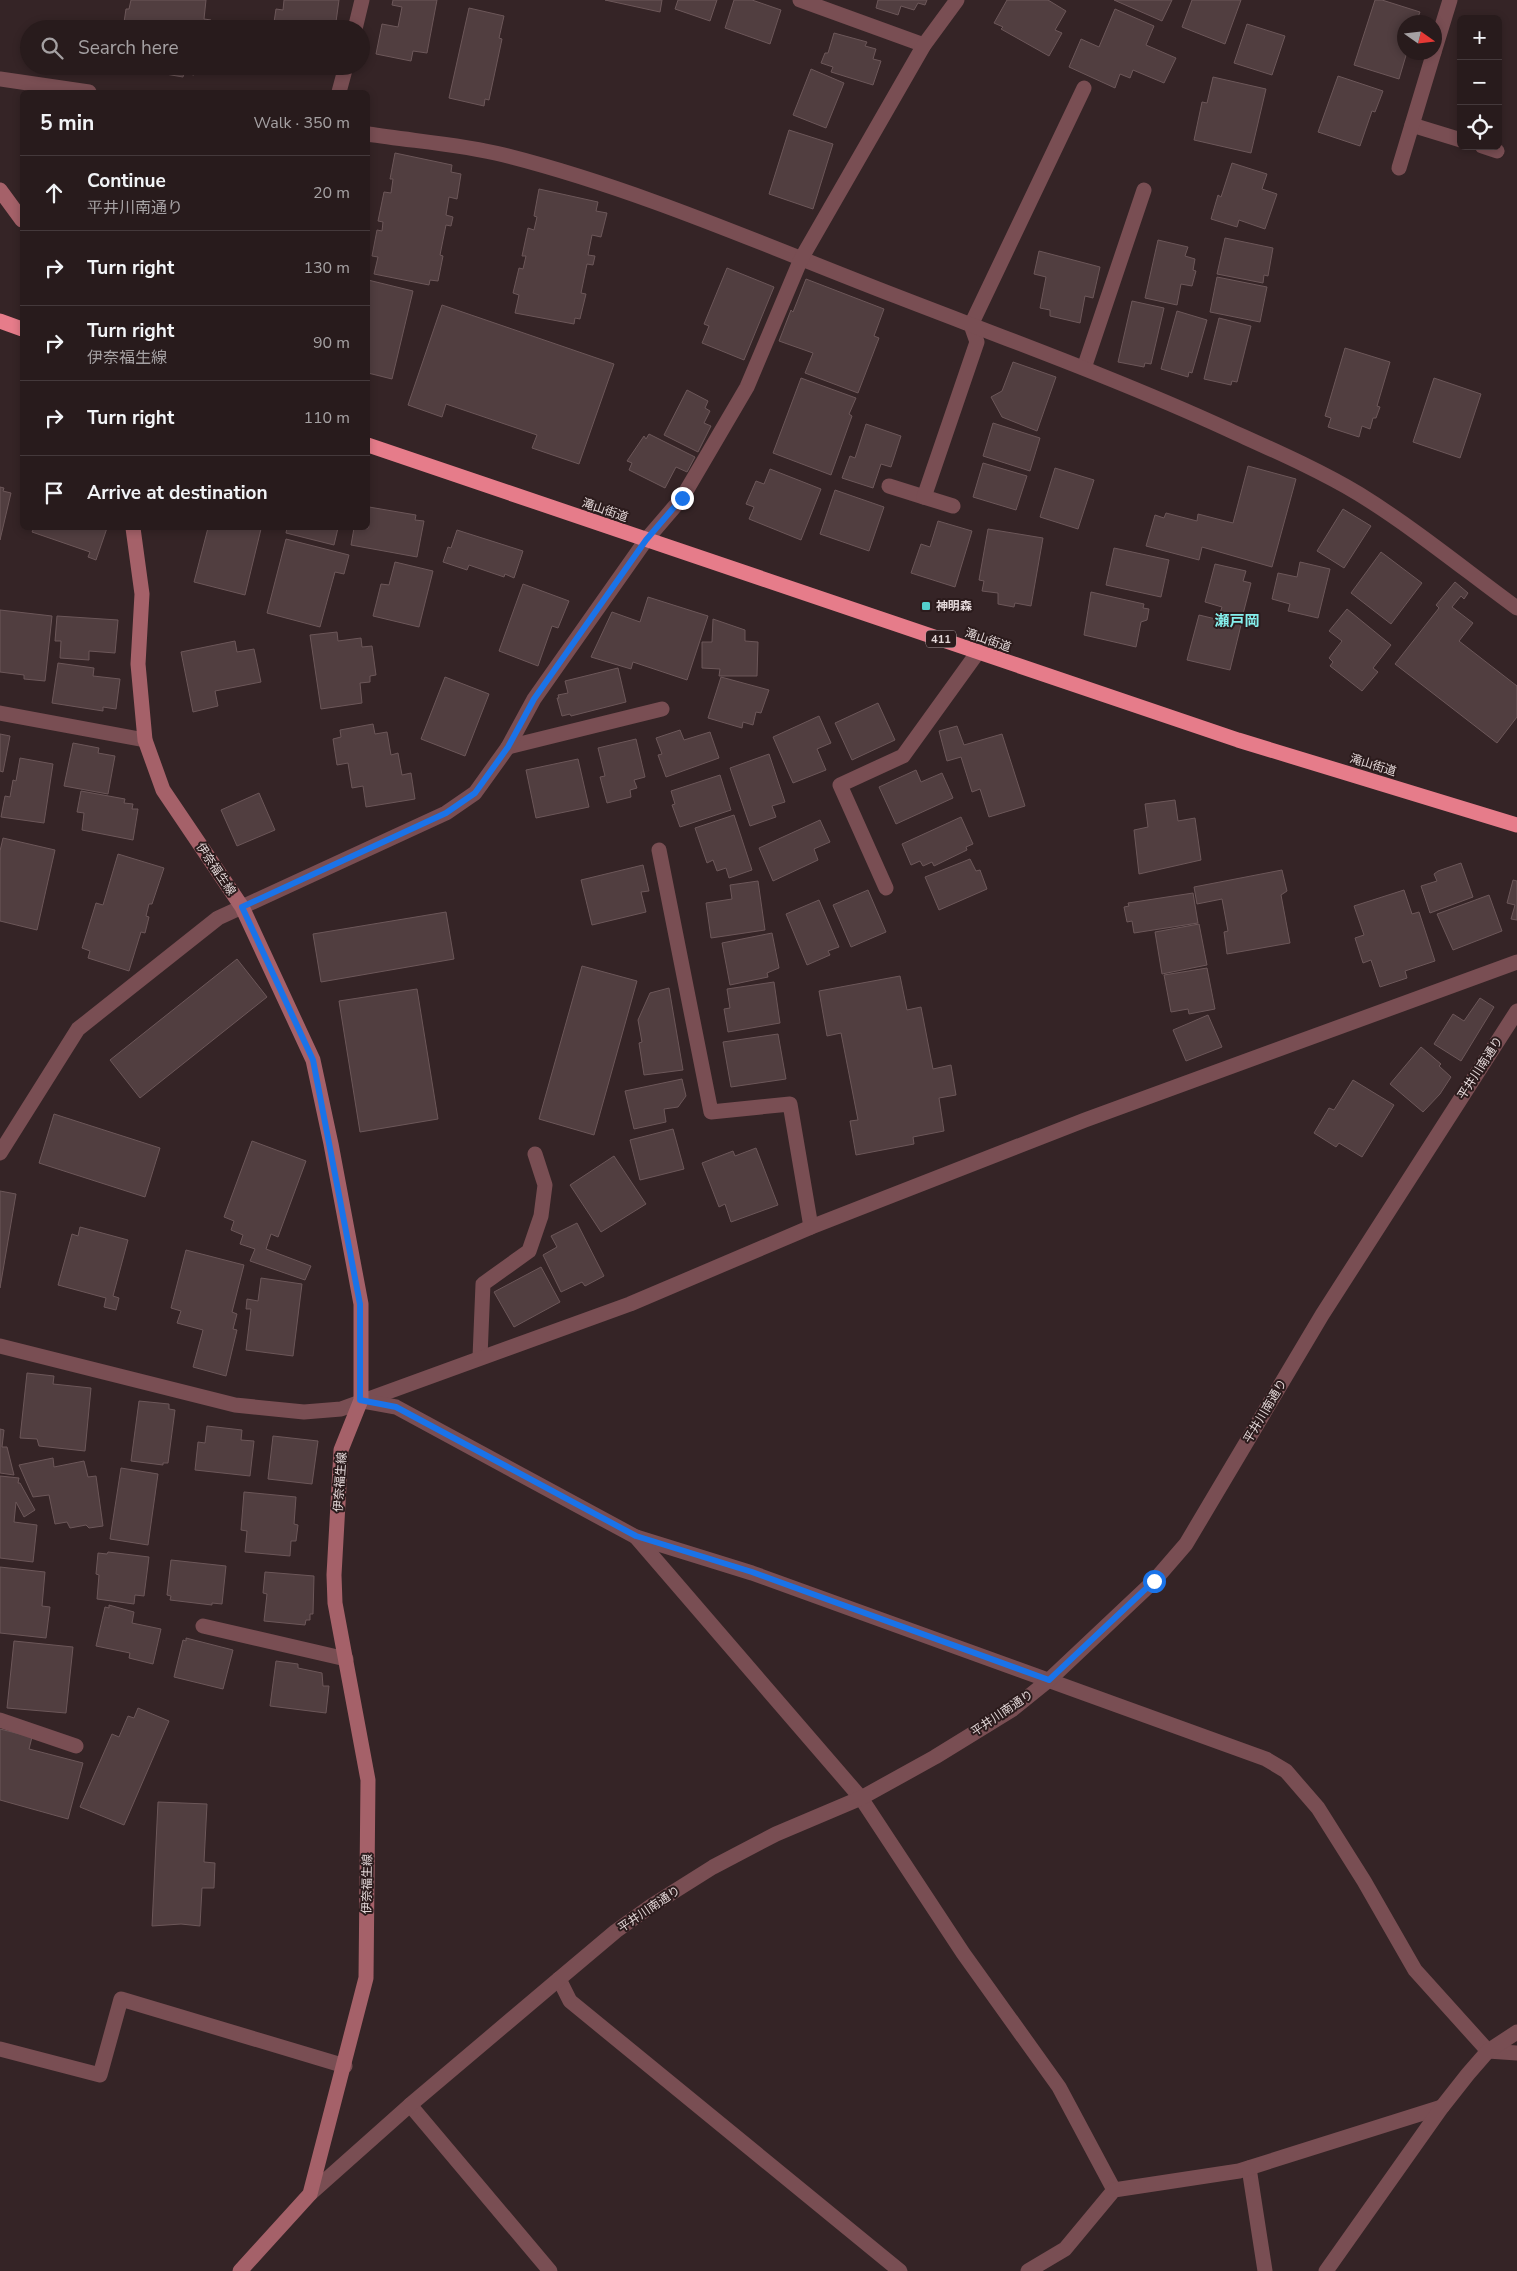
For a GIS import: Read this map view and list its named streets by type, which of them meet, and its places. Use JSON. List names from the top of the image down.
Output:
{
  "streets": {
    "highway": ["滝山街道", "411"],
    "main road": ["伊奈福生線"],
    "street": ["平井川南通り"]
  },
  "crossings": [
    ["伊奈福生線", "平井川南通り"]
  ],
  "districts": ["瀬戸岡"],
  "places": {
    "transit": ["神明森"]
  },
  "north": "right",
  "page": {
    "map_buttons": ["+", "−"],
    "search": "Search here",
    "heading": ["5 min", "Walk · 350 m"],
    "list": [
      ["Continue", "平井川南通り", "20 m"],
      ["Turn right", "130 m"],
      ["Turn right", "伊奈福生線", "90 m"],
      ["Turn right", "110 m"],
      "Arrive at destination"
    ]
  }
}
